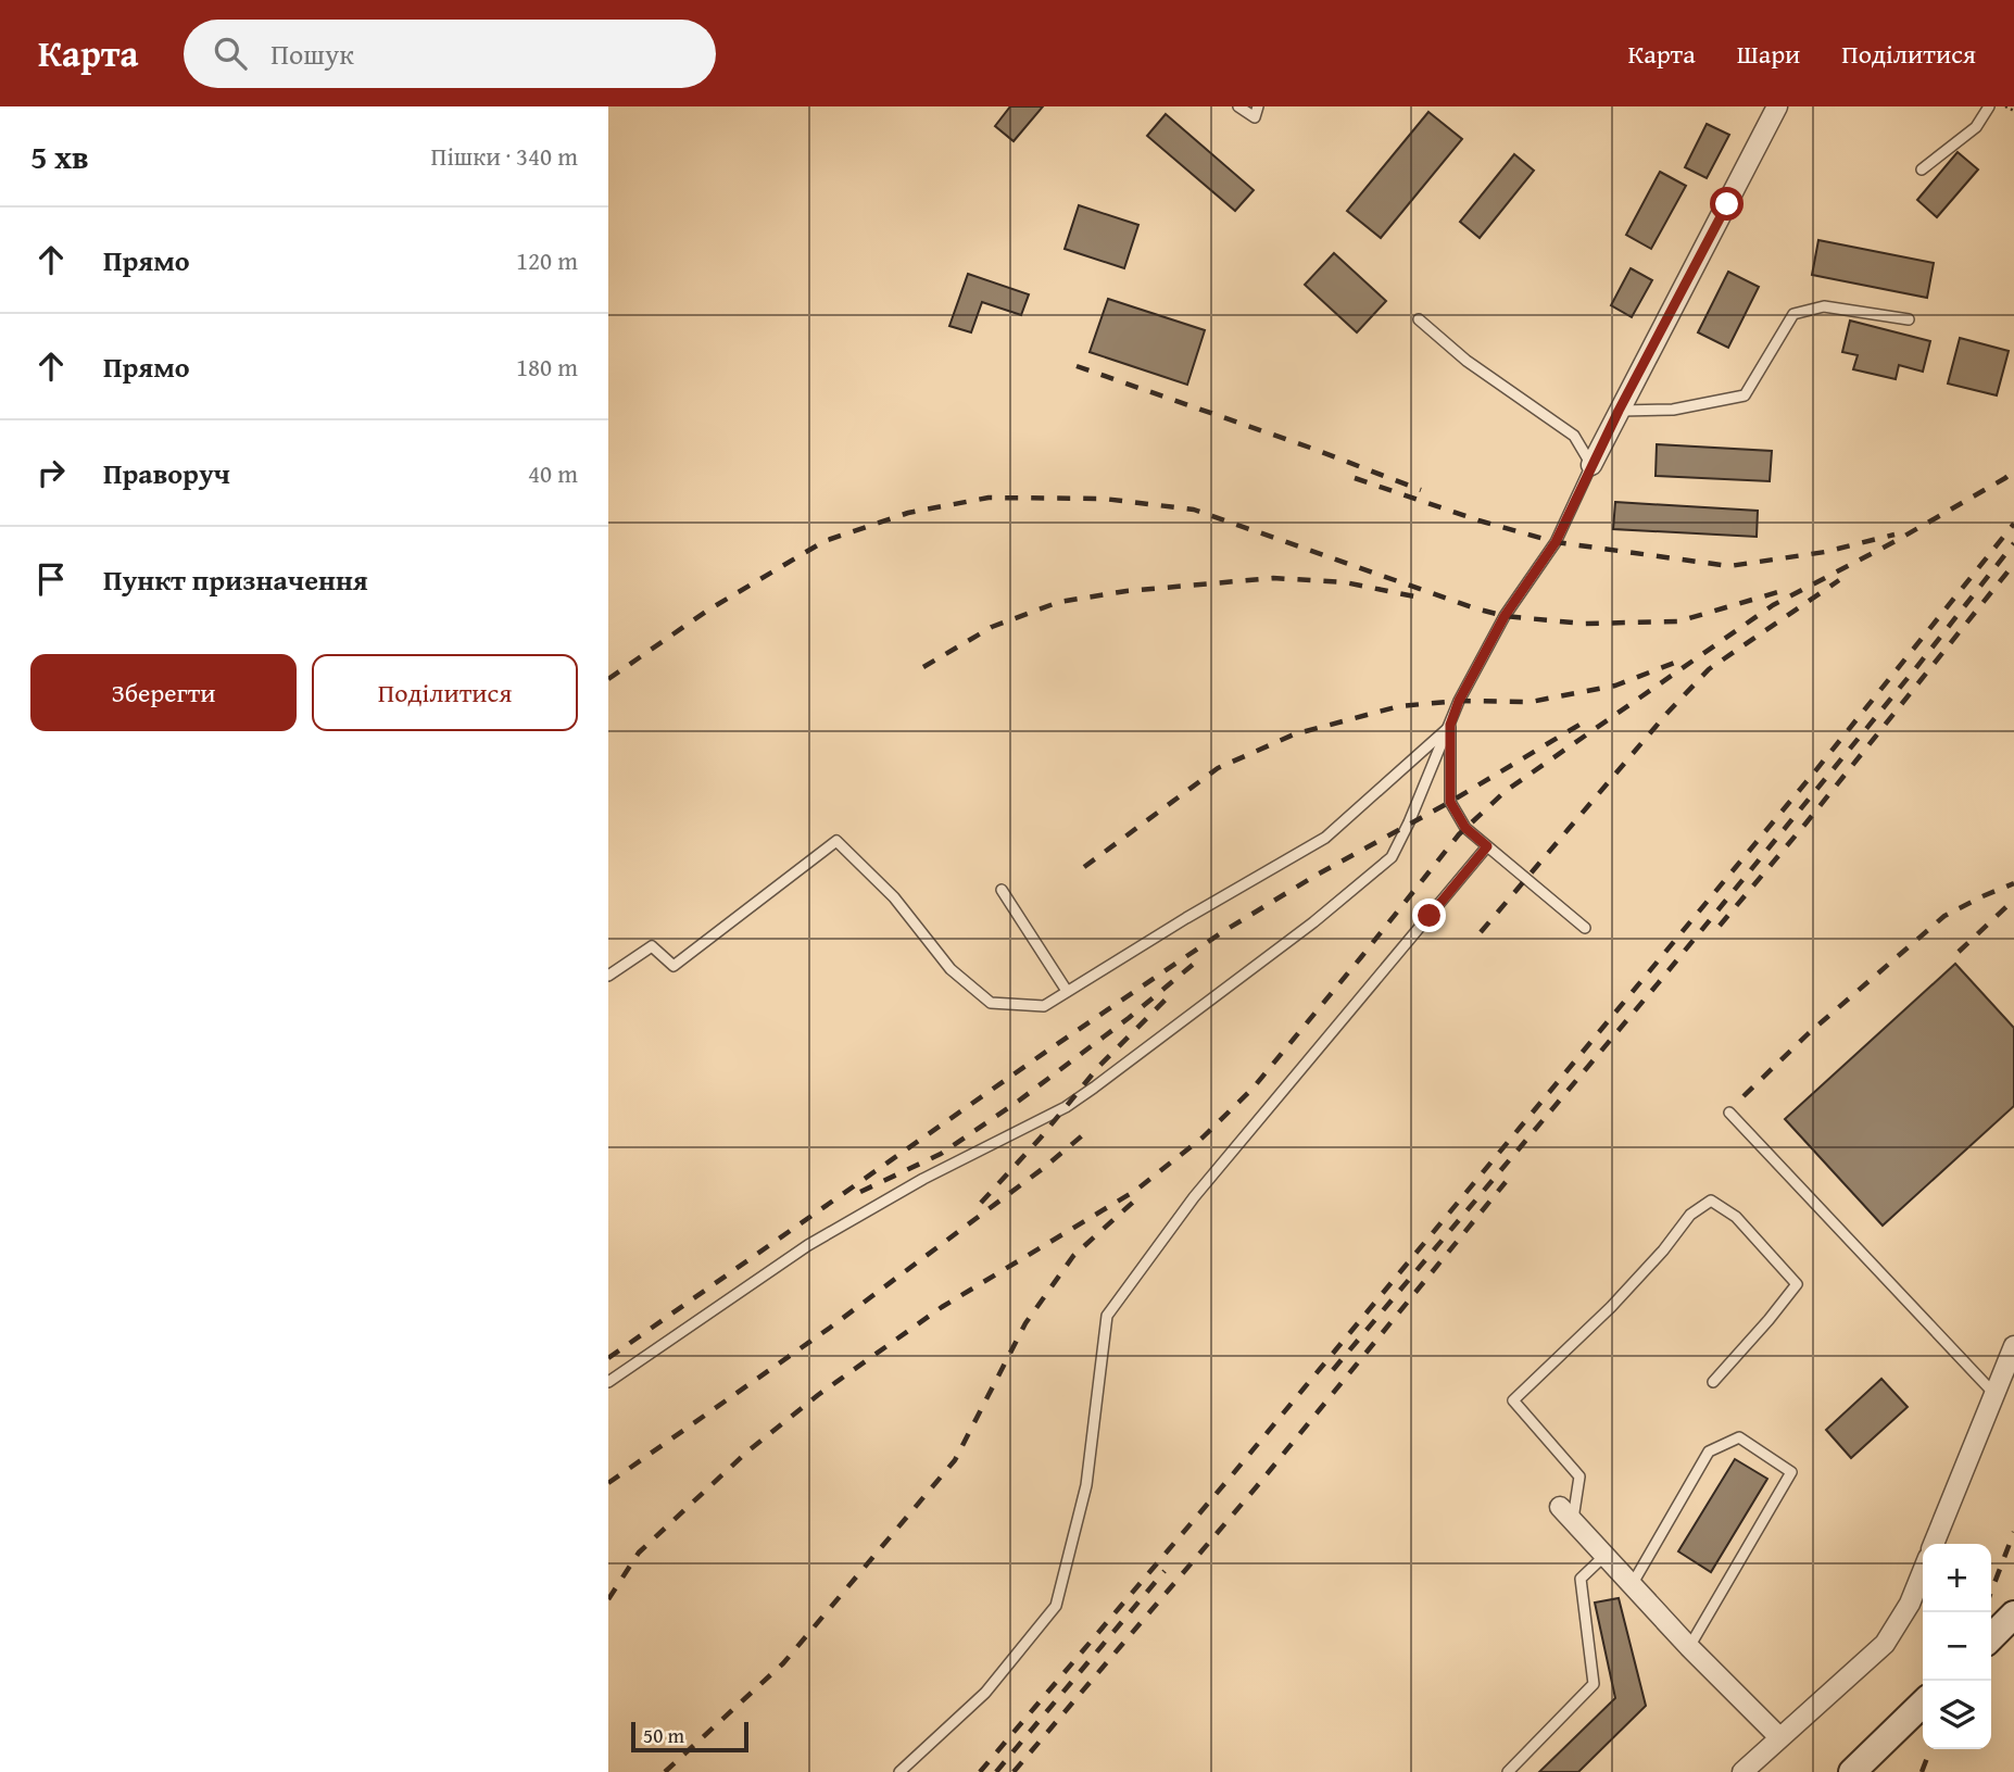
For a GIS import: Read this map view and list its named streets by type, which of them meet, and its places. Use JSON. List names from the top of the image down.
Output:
{
  "scale_bar": "50 m",
  "page": {
    "header": "Карта",
    "search": "Пошук",
    "nav": ["Карта", "Шари", "Поділитися"],
    "heading": ["5 хв", "Пішки · 340 m"],
    "list": [
      ["Прямо", "120 m"],
      ["Прямо", "180 m"],
      ["Праворуч", "40 m"],
      "Пункт призначення"
    ],
    "buttons": ["Зберегти", "Поділитися"],
    "map_buttons": ["+", "−"],
    "scale": "50 m"
  }
}
